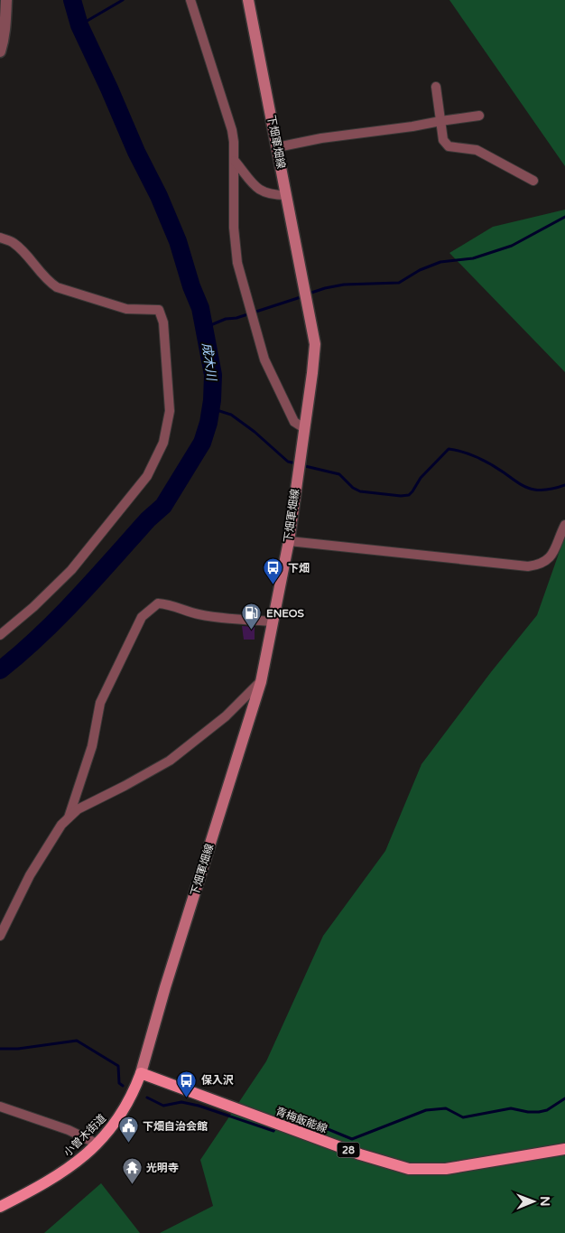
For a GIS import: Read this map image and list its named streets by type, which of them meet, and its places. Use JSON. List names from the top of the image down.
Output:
{
  "streets": {
    "main road": [
      "下畑軍畑線",
      "青梅飯能線",
      "小曽木街道",
      "28"
    ]
  },
  "crossings": [
    ["下畑軍畑線", "青梅飯能線"],
    ["下畑軍畑線", "小曽木街道"],
    ["青梅飯能線", "小曽木街道"]
  ],
  "water": ["成木川"],
  "places": {
    "bus stop": ["下畑", "保入沢"],
    "fuel station": ["ENEOS"],
    "public building": ["下畑自治会館"],
    "temple": ["光明寺"]
  },
  "north": "right"
}
